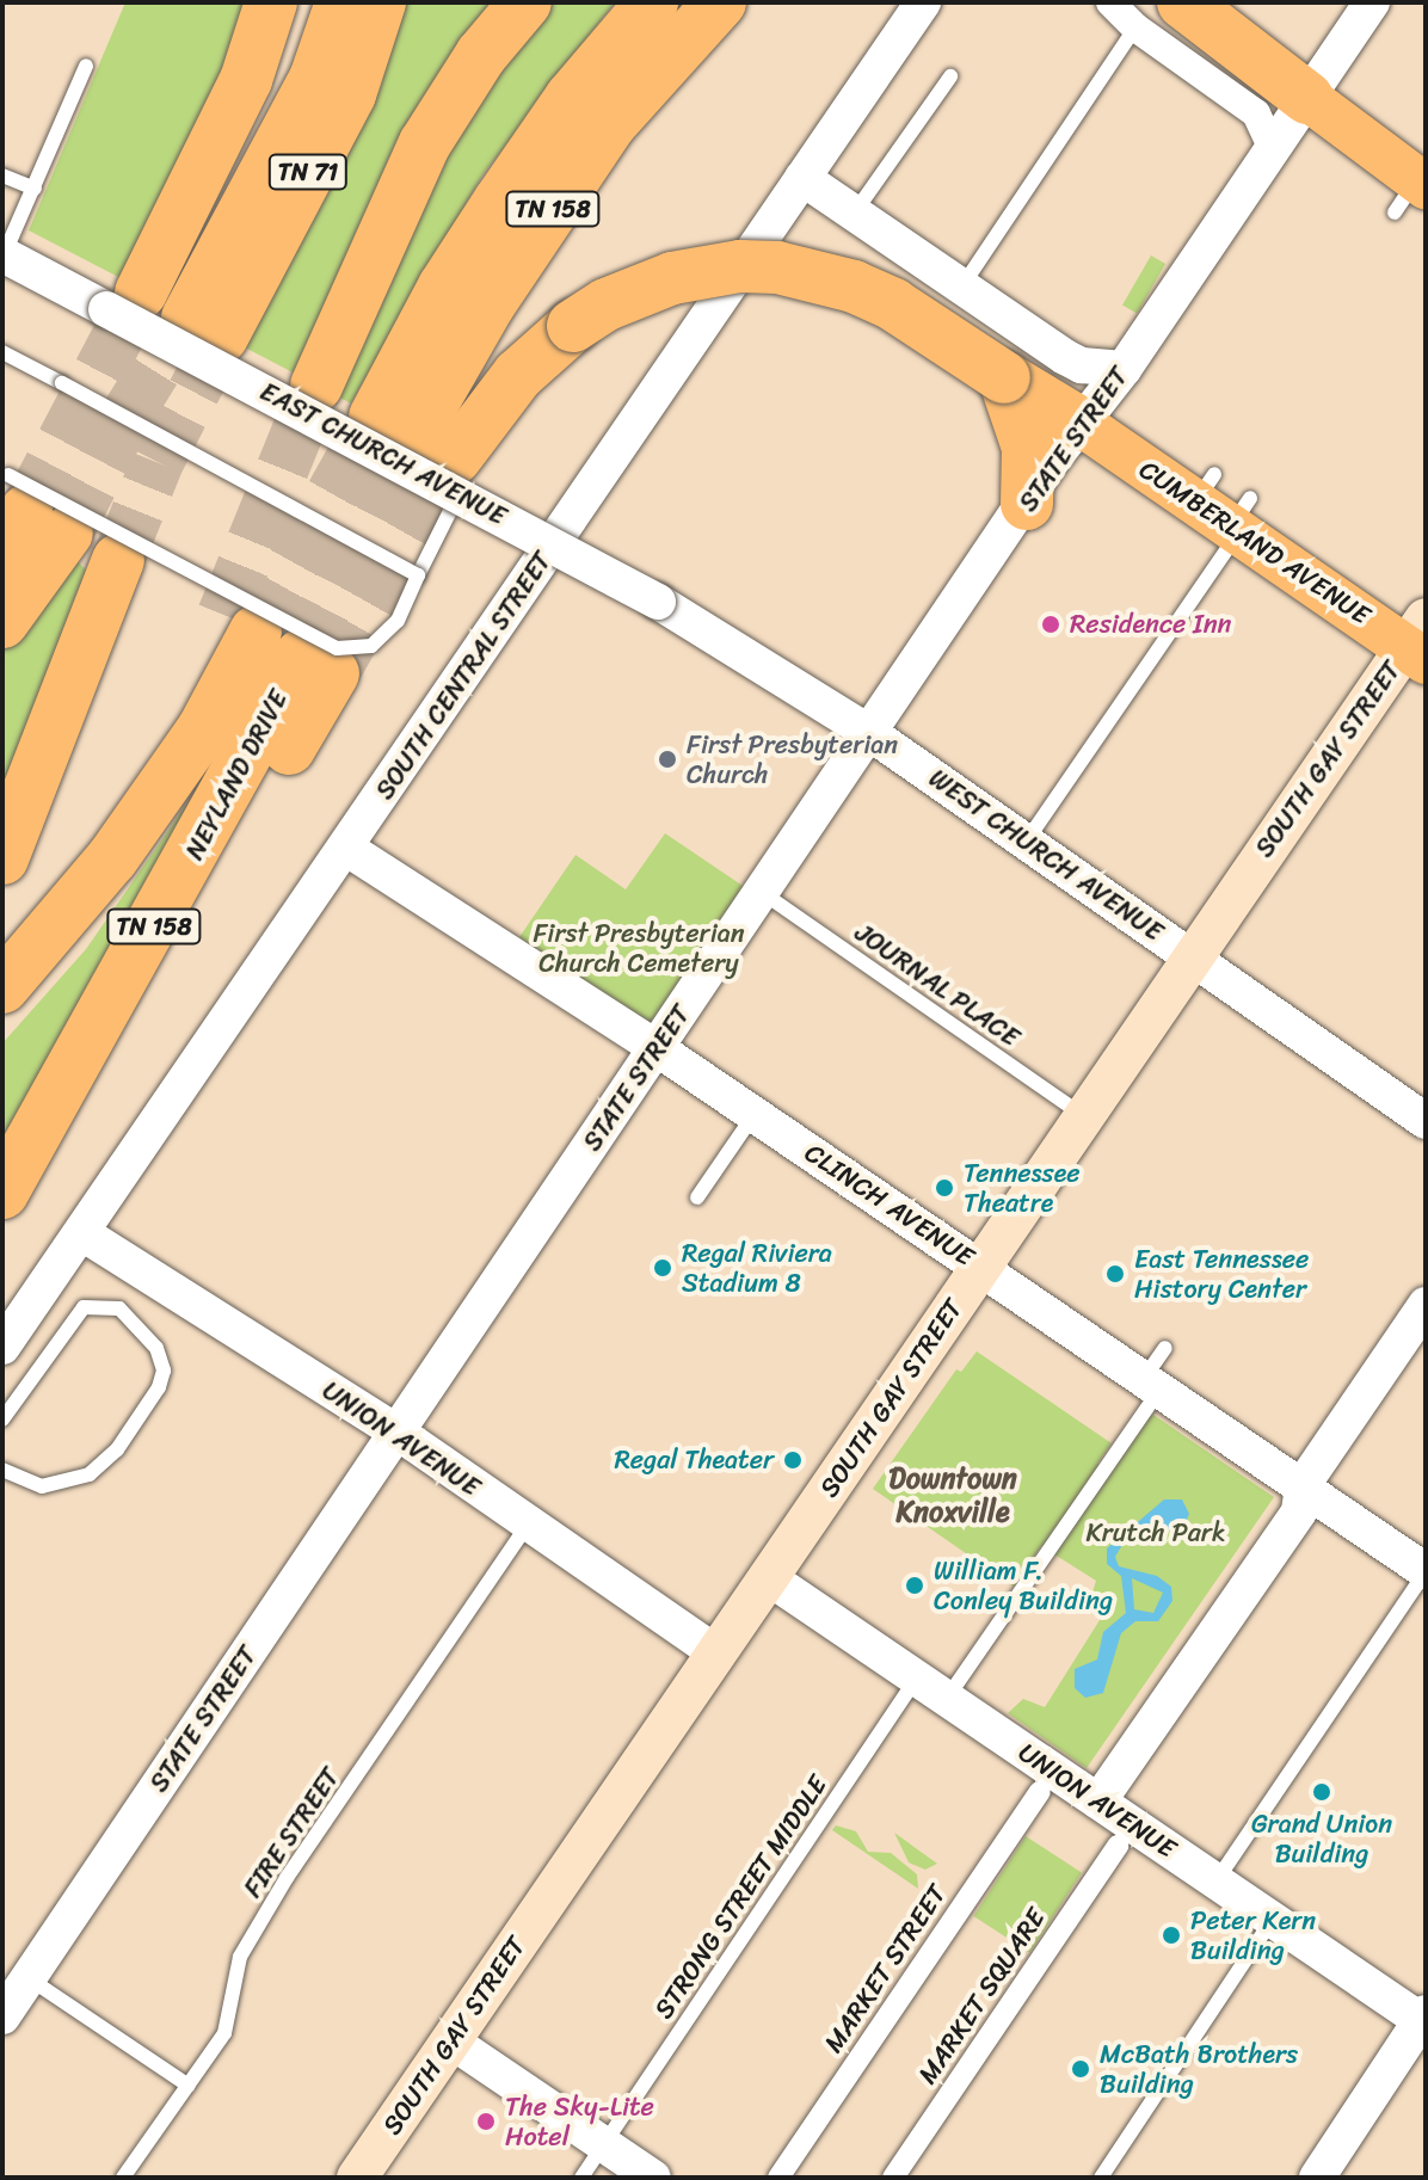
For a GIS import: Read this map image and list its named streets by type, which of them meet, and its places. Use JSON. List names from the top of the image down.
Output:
{
  "streets": {
    "highway": ["TN 71", "TN 158", "NEYLAND DRIVE"],
    "main road": ["CUMBERLAND AVENUE", "SOUTH GAY STREET"],
    "street": [
      "STATE STREET",
      "EAST CHURCH AVENUE",
      "SOUTH CENTRAL STREET",
      "WEST CHURCH AVENUE",
      "CLINCH AVENUE",
      "UNION AVENUE",
      "MARKET STREET",
      "MARKET SQUARE"
    ],
    "lane": ["JOURNAL PLACE", "FIRE STREET", "STRONG STREET MIDDLE"]
  },
  "crossings": [
    ["TN 158", "EAST CHURCH AVENUE"],
    ["STATE STREET", "CUMBERLAND AVENUE"],
    ["STATE STREET", "WEST CHURCH AVENUE"],
    ["STATE STREET", "JOURNAL PLACE"],
    ["STATE STREET", "CLINCH AVENUE"],
    ["STATE STREET", "UNION AVENUE"],
    ["EAST CHURCH AVENUE", "WEST CHURCH AVENUE"],
    ["CUMBERLAND AVENUE", "SOUTH GAY STREET"],
    ["SOUTH CENTRAL STREET", "CLINCH AVENUE"],
    ["SOUTH CENTRAL STREET", "UNION AVENUE"],
    ["SOUTH GAY STREET", "WEST CHURCH AVENUE"],
    ["SOUTH GAY STREET", "JOURNAL PLACE"],
    ["SOUTH GAY STREET", "CLINCH AVENUE"],
    ["SOUTH GAY STREET", "UNION AVENUE"],
    ["UNION AVENUE", "FIRE STREET"],
    ["UNION AVENUE", "STRONG STREET MIDDLE"]
  ],
  "districts": ["Downtown Knoxville"],
  "parks": ["First Presbyterian Church Cemetery", "Krutch Park"],
  "places": [
    "Residence Inn",
    "First Presbyterian Church",
    "Tennessee Theatre",
    "Regal Riviera Stadium 8",
    "East Tennessee History Center",
    "Regal Theater",
    "William F. Conley Building",
    "Grand Union Building",
    "Peter Kern Building",
    "McBath Brothers Building",
    "The Sky-Lite Hotel"
  ]
}
